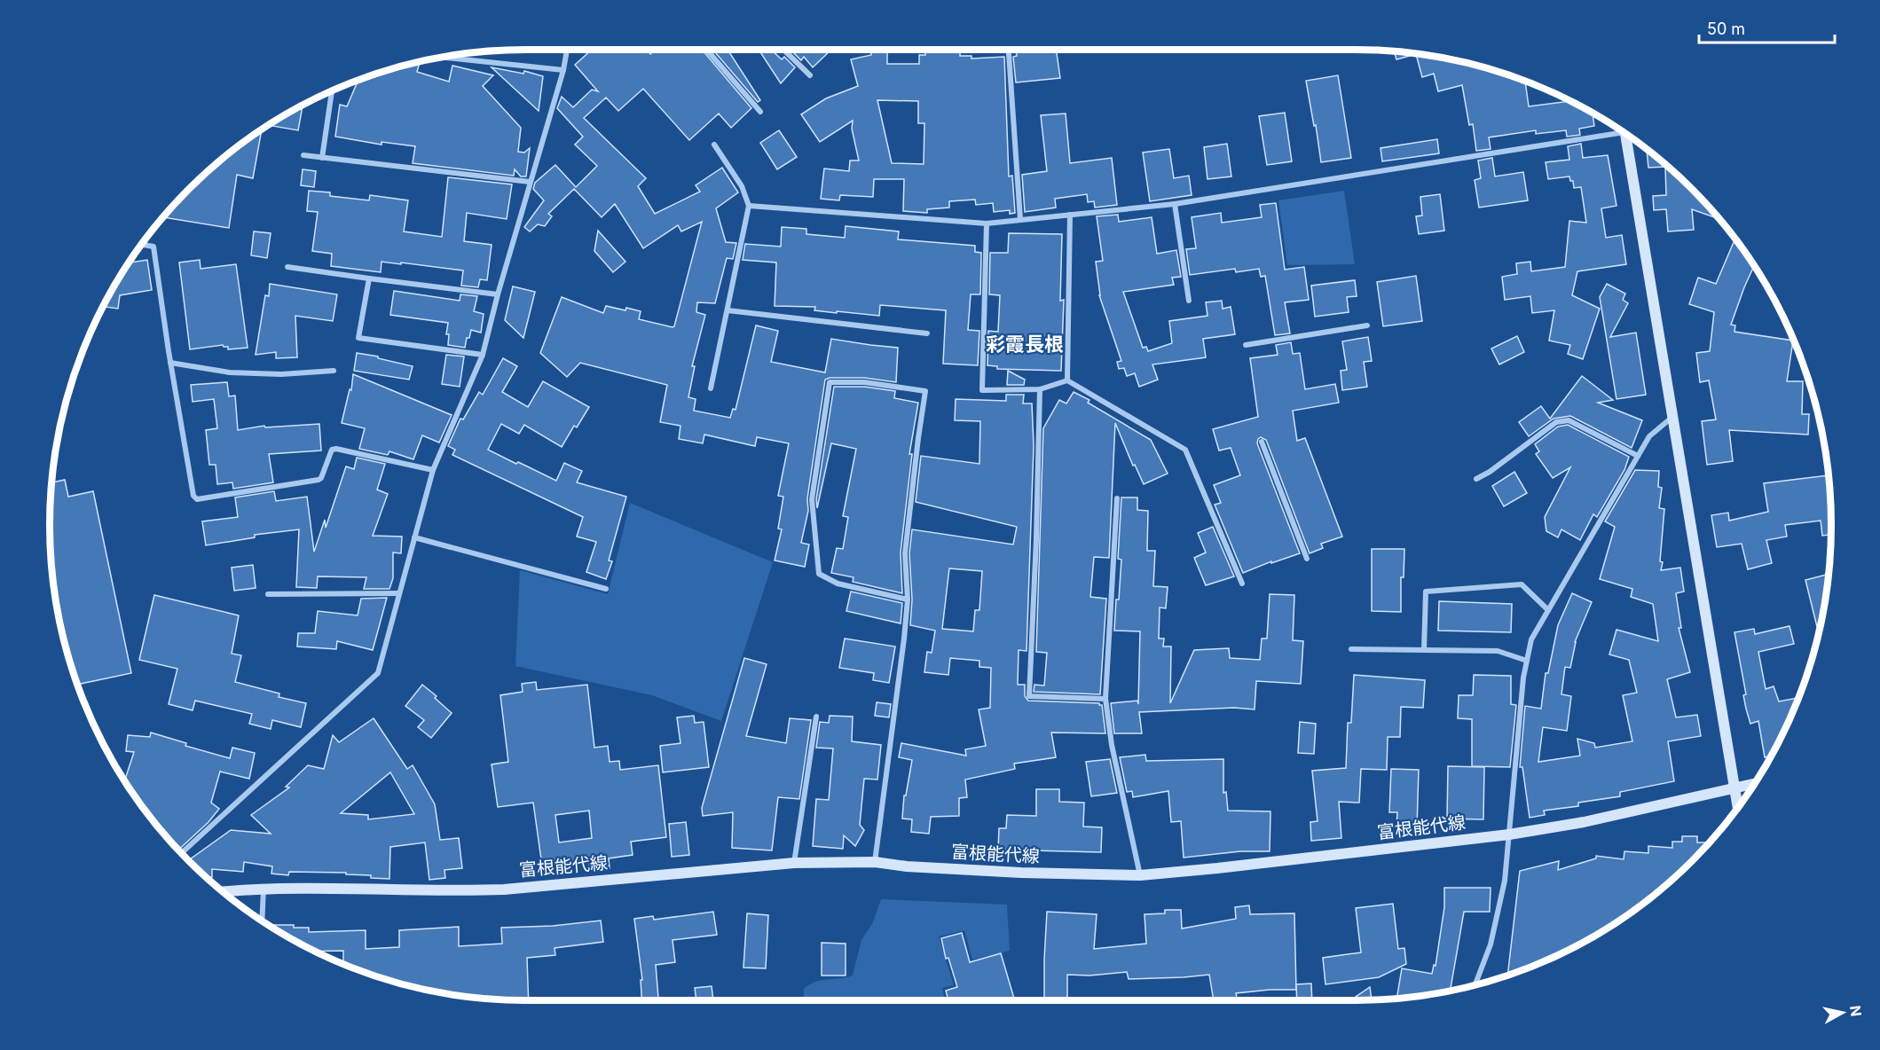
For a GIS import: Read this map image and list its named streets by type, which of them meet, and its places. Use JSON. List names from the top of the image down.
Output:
{
  "streets": {
    "main road": ["富根能代線"]
  },
  "districts": ["彩霞長根"],
  "scale_bar": "50 m",
  "north": "right"
}
